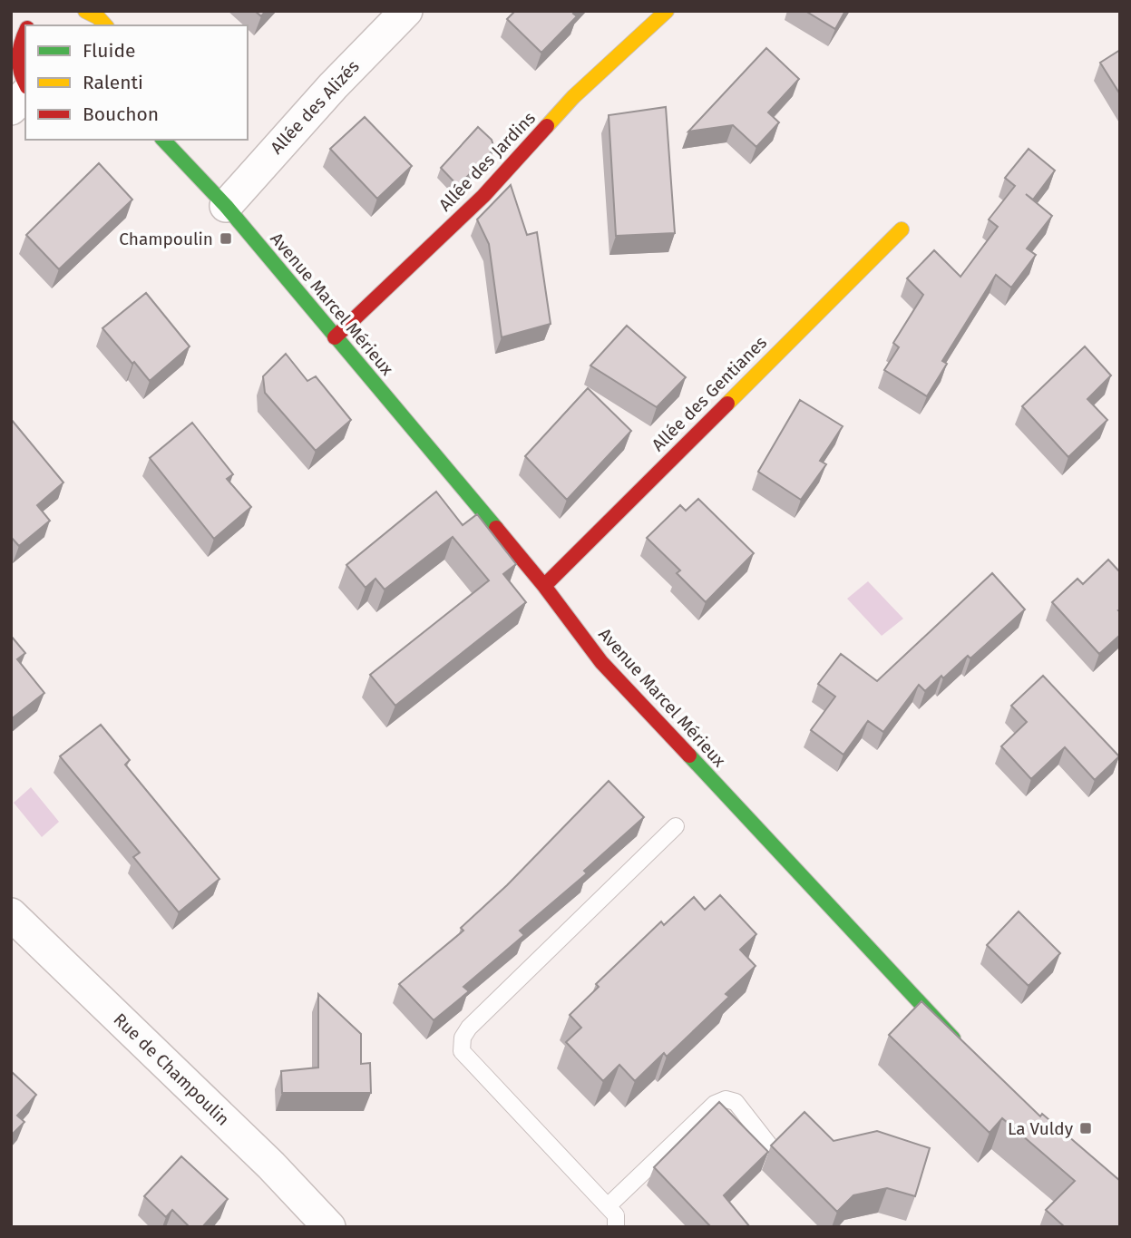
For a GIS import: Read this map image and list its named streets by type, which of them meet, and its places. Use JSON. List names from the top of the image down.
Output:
{
  "streets": {
    "main road": ["Allée des Jardins", "Avenue Marcel Mérieux", "Allée des Gentianes"],
    "street": ["Allée des Alizés", "Rue de Champoulin"]
  },
  "crossings": [
    ["Allée des Alizés", "Avenue Marcel Mérieux"],
    ["Allée des Jardins", "Avenue Marcel Mérieux"],
    ["Avenue Marcel Mérieux", "Allée des Gentianes"]
  ],
  "places": {
    "transit": ["Champoulin", "La Vuldy"]
  },
  "legend": ["Fluide", "Ralenti", "Bouchon"]
}
